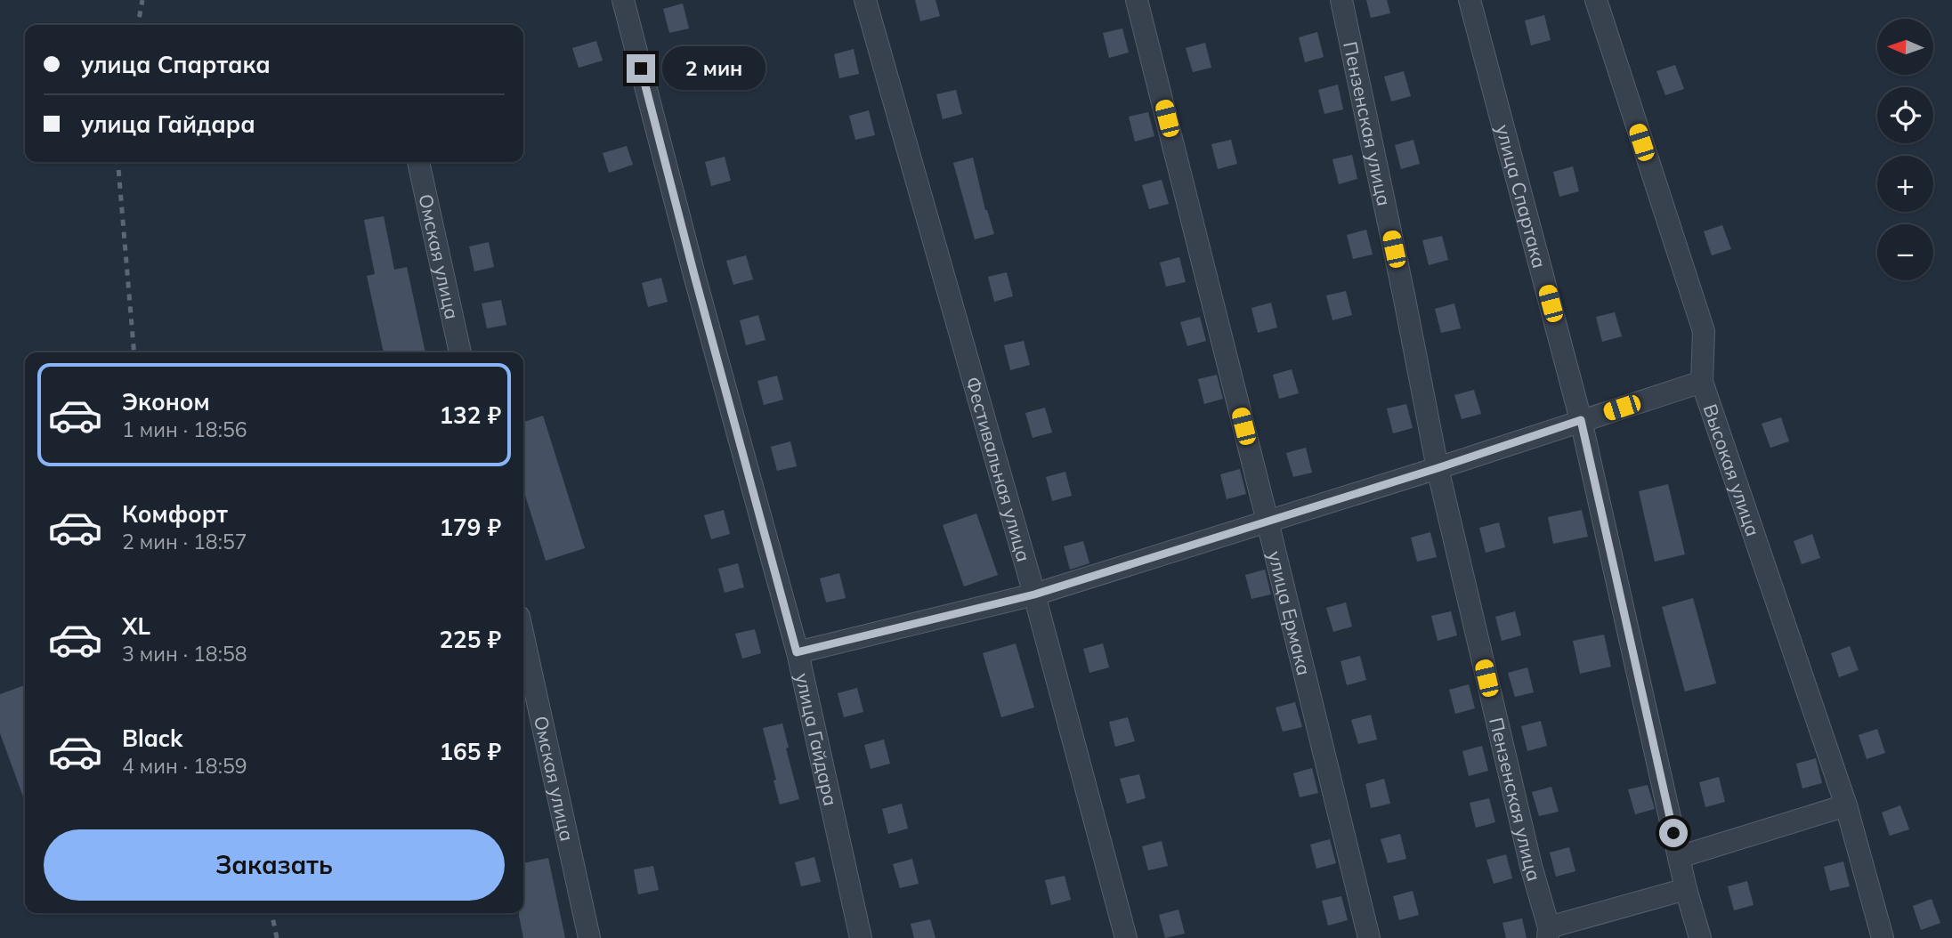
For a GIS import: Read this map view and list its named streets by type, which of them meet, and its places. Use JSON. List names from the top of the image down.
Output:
{
  "streets": {
    "street": [
      "Пензенская улица",
      "улица Спартака",
      "Омская улица",
      "Фестивальная улица",
      "Высокая улица",
      "улица Ермака",
      "улица Гайдара"
    ]
  },
  "north": "left",
  "page": {
    "map_buttons": ["+", "−"],
    "banner": ["улица Спартака", "улица Гайдара"],
    "bubble": "2 мин",
    "list": [
      {
        "name": "Эконом",
        "note": "1 мин · 18:56",
        "value": "132 ₽"
      },
      {
        "name": "Комфорт",
        "note": "2 мин · 18:57",
        "value": "179 ₽"
      },
      {
        "name": "XL",
        "note": "3 мин · 18:58",
        "value": "225 ₽"
      },
      {
        "name": "Black",
        "note": "4 мин · 18:59",
        "value": "165 ₽"
      }
    ],
    "buttons": "Заказать"
  }
}
